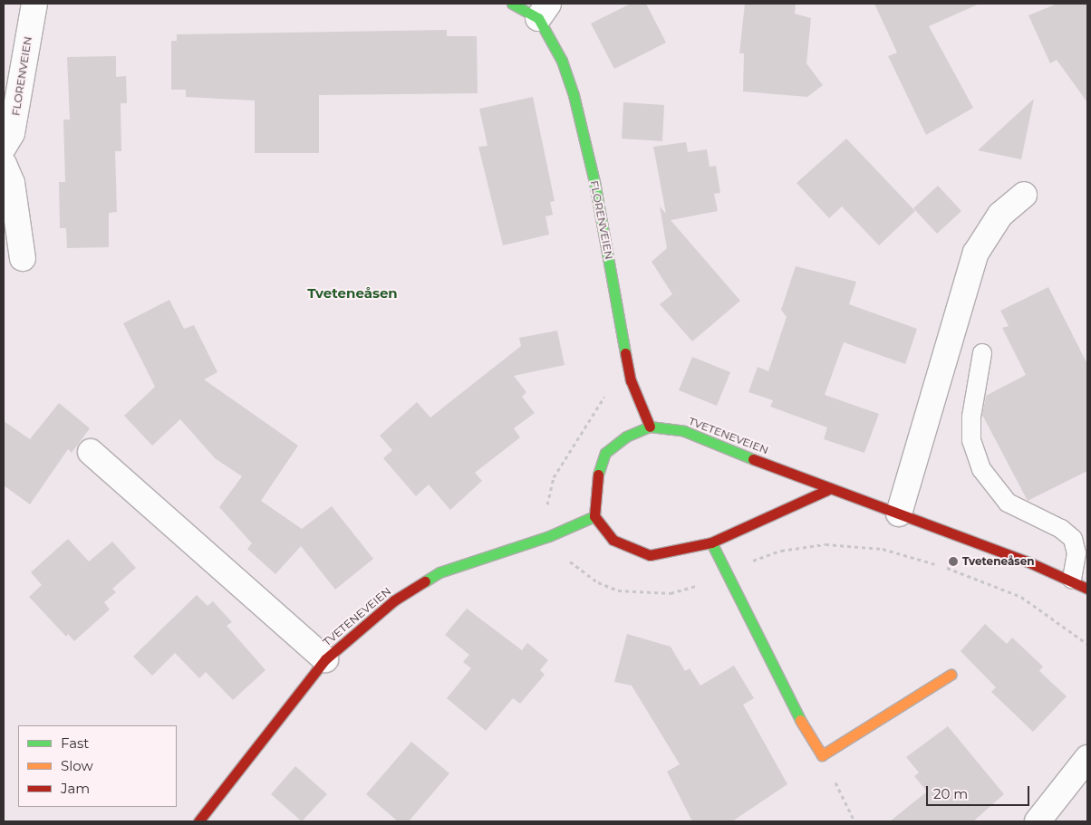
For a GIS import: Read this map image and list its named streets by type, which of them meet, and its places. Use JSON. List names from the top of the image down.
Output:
{
  "streets": {
    "street": ["FLORENVEIEN", "TVETENEVEIEN"]
  },
  "crossings": [
    ["FLORENVEIEN", "TVETENEVEIEN"]
  ],
  "districts": ["Tveteneåsen"],
  "places": ["Tveteneåsen"],
  "legend": ["Fast", "Slow", "Jam"],
  "scale_bar": "20 m"
}
